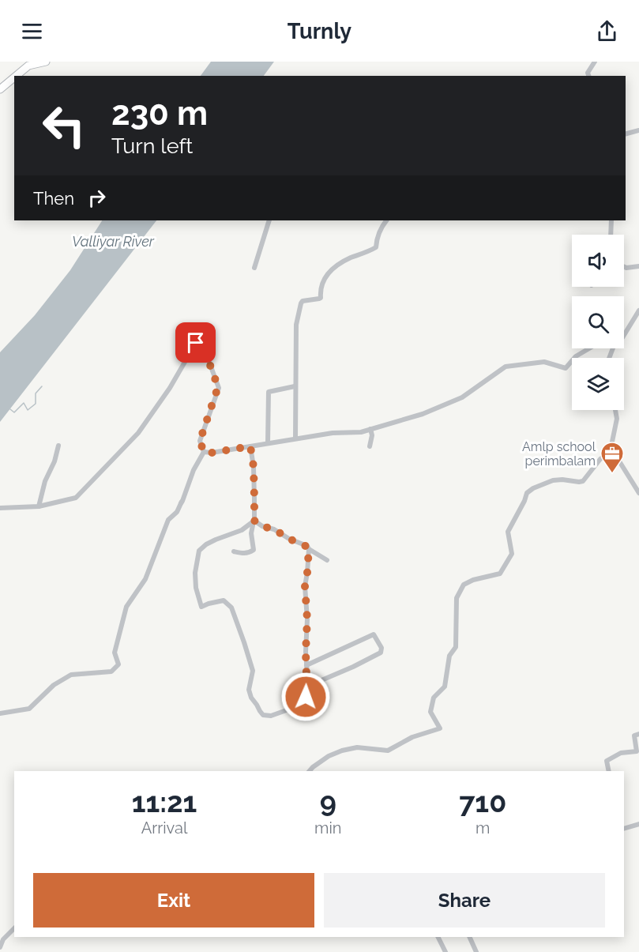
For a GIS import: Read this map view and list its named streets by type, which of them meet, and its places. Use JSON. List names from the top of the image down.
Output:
{
  "water": ["Valliyar River"],
  "places": {
    "office": ["Amlp school perimbalam"]
  },
  "page": {
    "header": "Turnly",
    "turn": ["230 m", "Turn left"],
    "then": "Then",
    "eta": [
      "11:21",
      "Arrival",
      "9",
      "min",
      "710",
      "m"
    ],
    "buttons": ["Exit", "Share"]
  }
}
